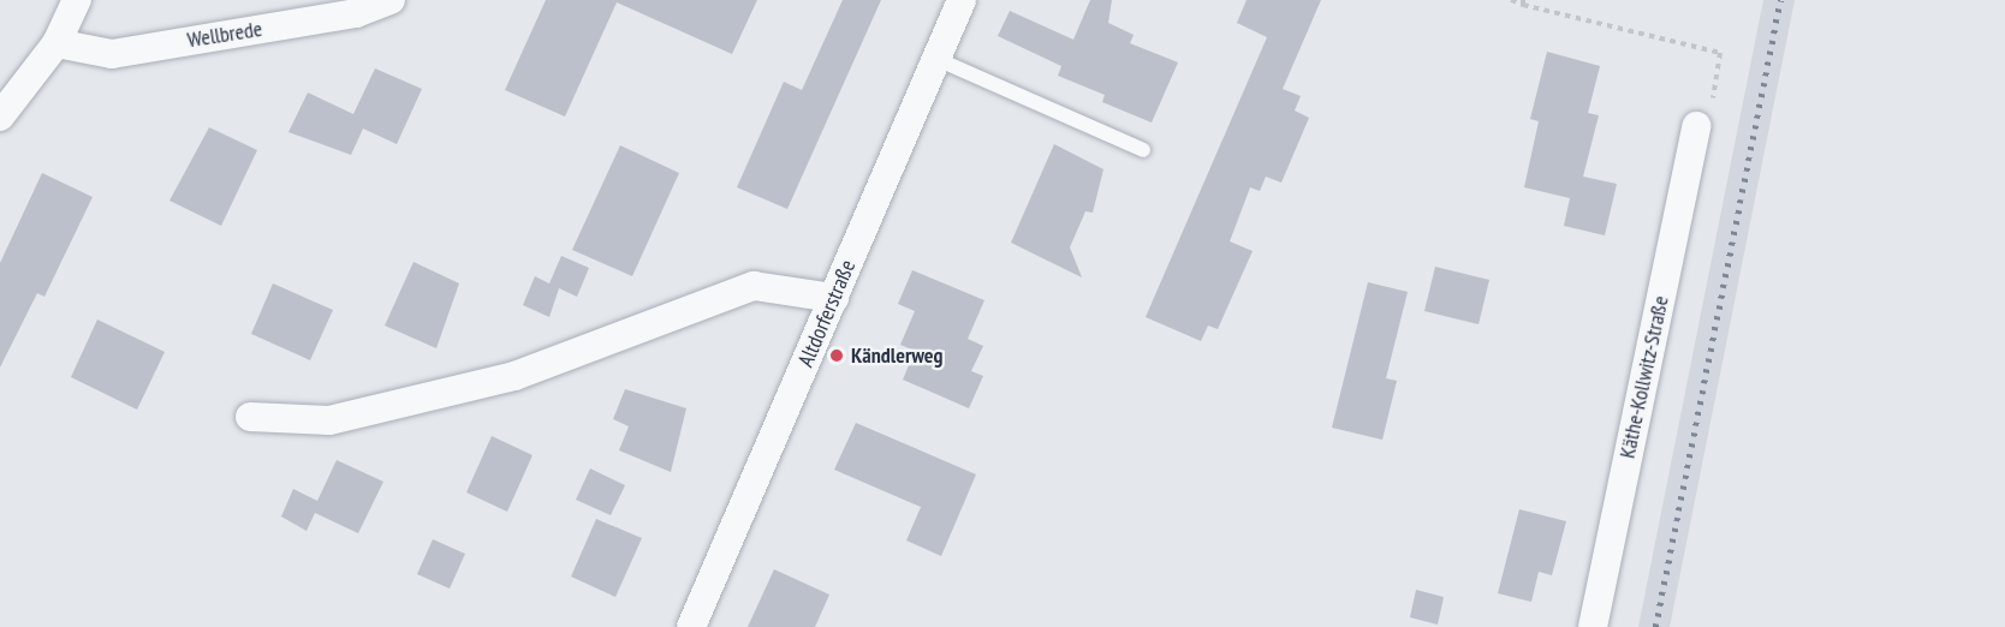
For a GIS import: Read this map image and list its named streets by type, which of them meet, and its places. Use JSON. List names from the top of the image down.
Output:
{
  "streets": {
    "street": ["Wellbrede", "Altdorferstraße", "Käthe-Kollwitz-Straße"]
  },
  "places": ["Kändlerweg"]
}
